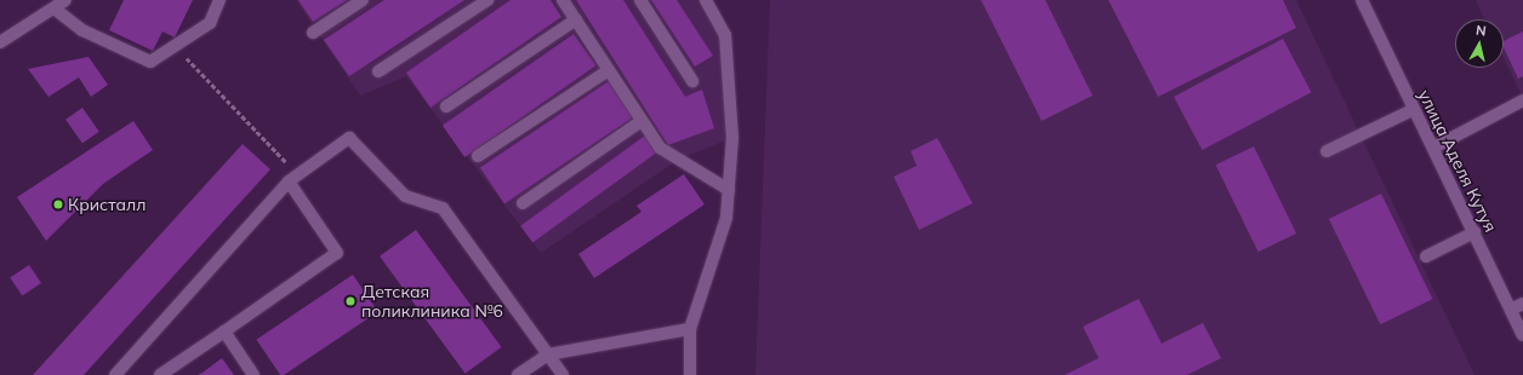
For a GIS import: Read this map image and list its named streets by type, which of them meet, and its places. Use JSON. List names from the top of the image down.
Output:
{
  "streets": {
    "street": ["улица Аделя Кутуя"]
  },
  "places": ["Кристалл", "Детская поликлиника №6"],
  "north": "top"
}
